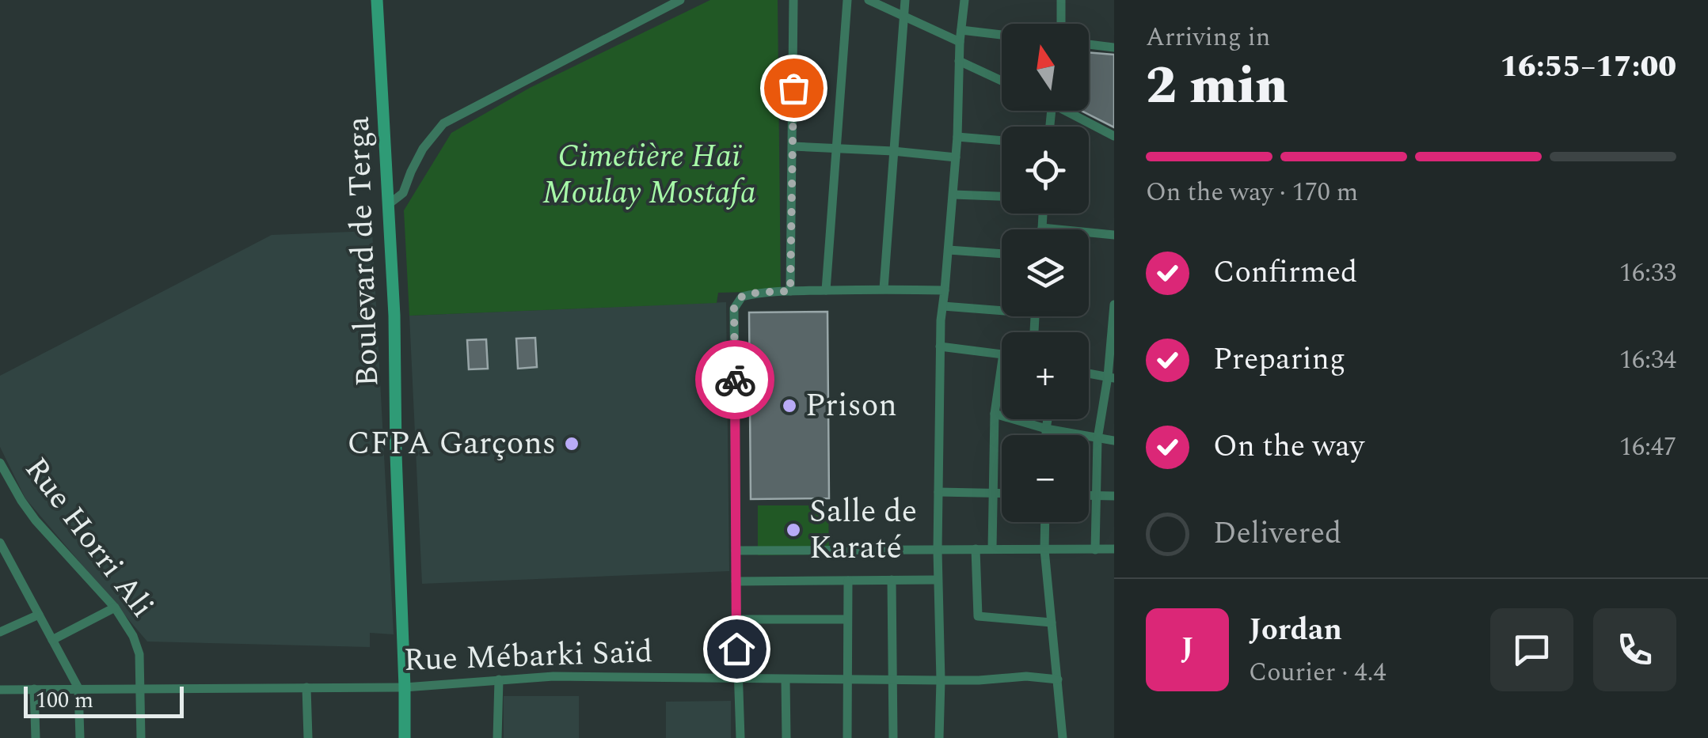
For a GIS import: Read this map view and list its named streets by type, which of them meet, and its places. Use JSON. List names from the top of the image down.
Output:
{
  "streets": {
    "main road": ["Boulevard de Terga"],
    "street": ["Rue Horri Ali", "Rue Mébarki Saïd"]
  },
  "crossings": [
    ["Boulevard de Terga", "Rue Mébarki Saïd"],
    ["Rue Horri Ali", "Rue Mébarki Saïd"]
  ],
  "parks": ["Cimetière Haï Moulay Mostafa"],
  "places": ["Prison", "CFPA Garçons", "Salle de Karaté"],
  "scale_bar": "100 m",
  "north": "top",
  "page": {
    "heading": ["2 min", "Arriving in", "16:55–17:00"],
    "panel": ["Jordan", "Courier · 4.4"],
    "map_buttons": ["+", "−"],
    "bar": "On the way · 170 m",
    "list": [
      ["Confirmed", "16:33"],
      ["Preparing", "16:34"],
      ["On the way", "16:47"],
      "Delivered"
    ],
    "round": "J",
    "scale": "100 m"
  }
}
